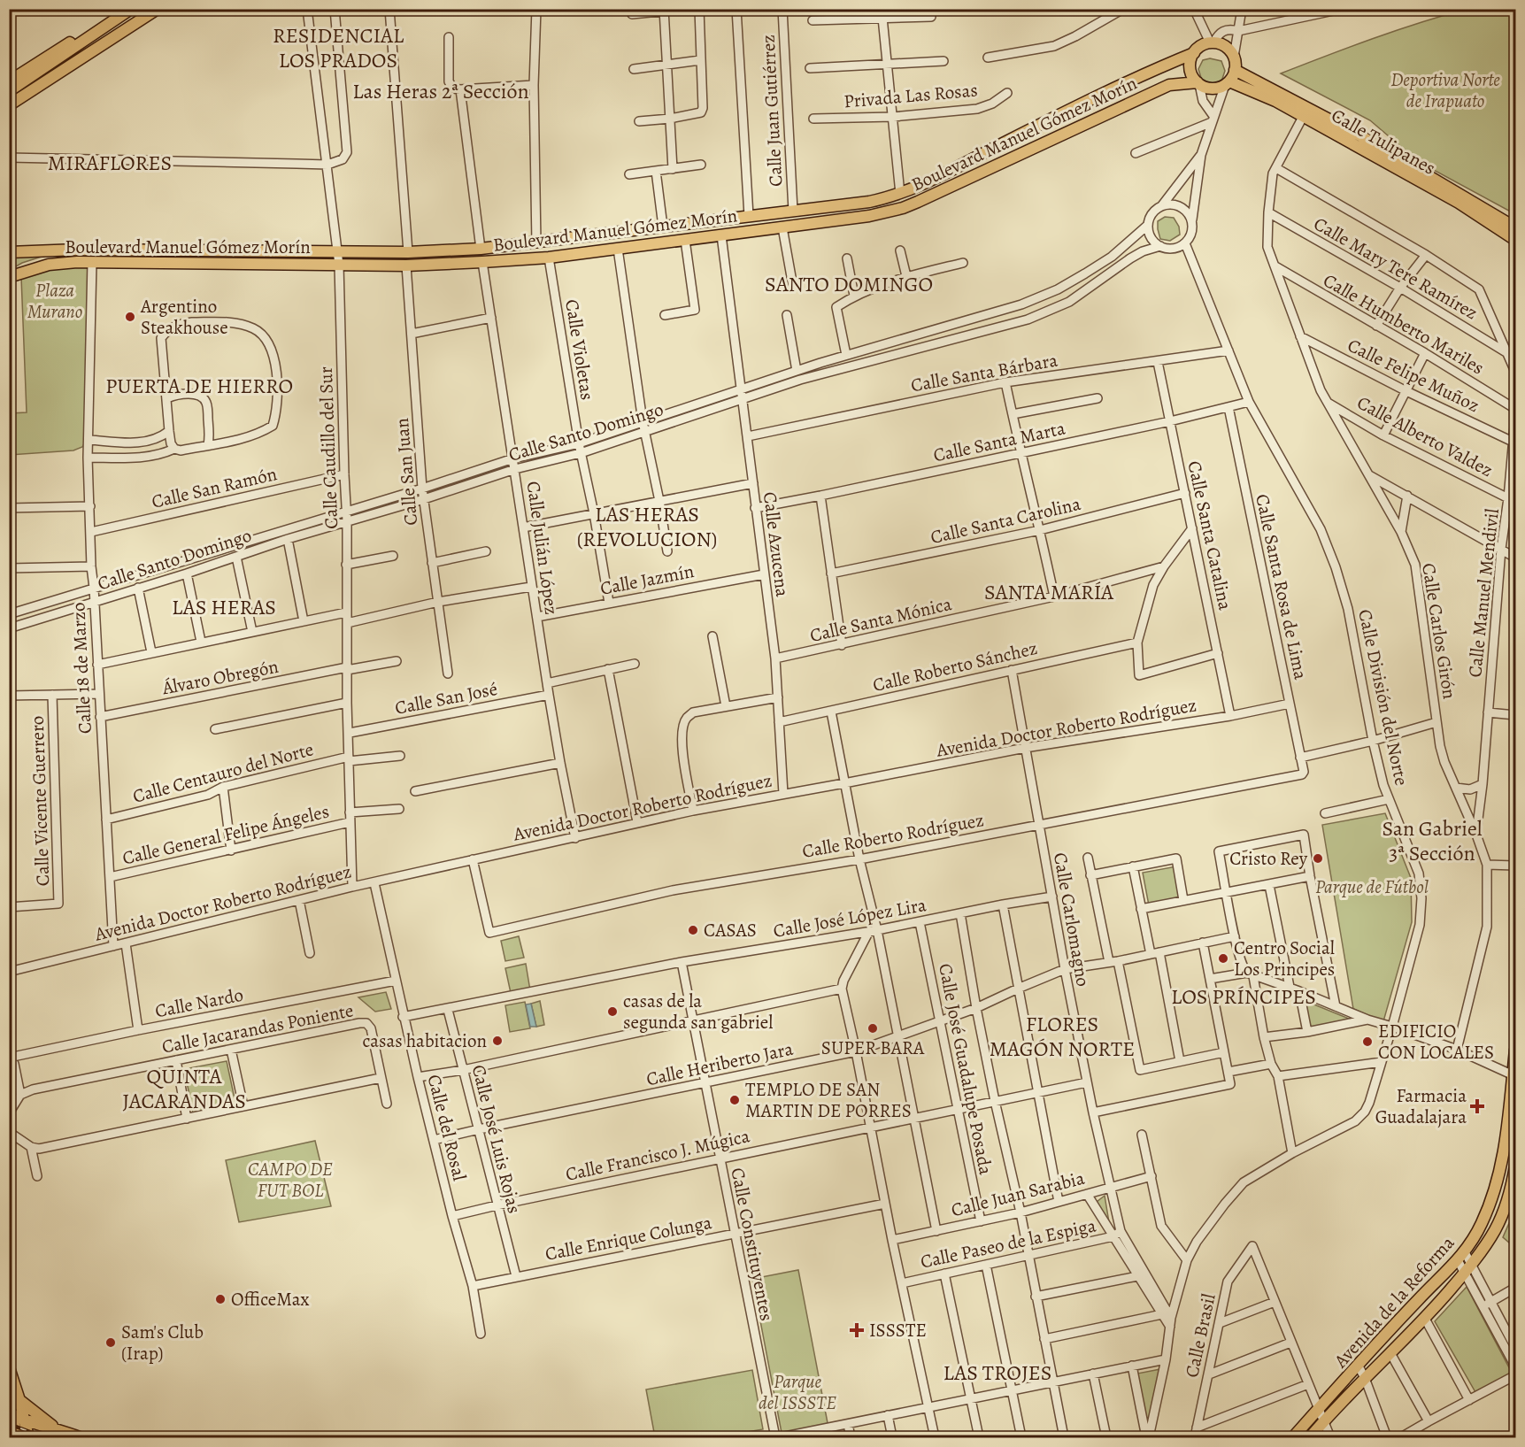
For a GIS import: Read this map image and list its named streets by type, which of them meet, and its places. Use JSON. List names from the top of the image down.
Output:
{
  "streets": {
    "main road": ["Boulevard Manuel Gómez Morín", "Calle Tulipanes", "Avenida de la Reforma"],
    "street": [
      "Privada Las Rosas",
      "Calle Juan Gutiérrez",
      "Calle Mary Tere Ramírez",
      "Calle Humberto Mariles",
      "Calle Violetas",
      "Calle Santa Bárbara",
      "Calle Felipe Muñoz",
      "Calle Santo Domingo",
      "Calle Alberto Valdez",
      "Calle Santa Marta",
      "Calle Caudillo del Sur",
      "Calle San Juan",
      "Calle San Ramón",
      "Calle Santa Carolina",
      "Calle Santa Catalina",
      "Calle Azucena",
      "Calle Julián López",
      "Calle Jazmín",
      "Calle Santa Rosa de Lima",
      "Calle Manuel Mendivil",
      "Calle Santa Mónica",
      "Calle Carlos Girón",
      "Calle Roberto Sánchez",
      "Calle 18 de Marzo",
      "Álvaro Obregón",
      "Calle División del Norte",
      "Calle San José",
      "Avenida Doctor Roberto Rodríguez",
      "Calle Centauro del Norte",
      "Calle Vicente Guerrero",
      "Calle General Felipe Ángeles",
      "Calle Roberto Rodríguez",
      "Calle José López Lira",
      "Calle Carlomagno",
      "Calle Nardo",
      "Calle Jacarandas Poniente",
      "Calle Heriberto Jara",
      "Calle José Guadalupe Posada",
      "Calle del Rosal",
      "Calle José Luis Rojas",
      "Calle Francisco J. Múgica",
      "Calle Juan Sarabia",
      "Calle Enrique Colunga",
      "Calle Paseo de la Espiga",
      "Calle Constituyentes",
      "Calle Brasil"
    ]
  },
  "crossings": [
    ["Calle Juan Gutiérrez", "Boulevard Manuel Gómez Morín"],
    ["Boulevard Manuel Gómez Morín", "Calle Tulipanes"],
    ["Boulevard Manuel Gómez Morín", "Calle Violetas"],
    ["Boulevard Manuel Gómez Morín", "Calle Caudillo del Sur"],
    ["Boulevard Manuel Gómez Morín", "Calle San Juan"],
    ["Boulevard Manuel Gómez Morín", "Calle Azucena"],
    ["Boulevard Manuel Gómez Morín", "Calle Julián López"],
    ["Boulevard Manuel Gómez Morín", "Calle 18 de Marzo"],
    ["Calle Tulipanes", "Calle Carlos Girón"],
    ["Calle Mary Tere Ramírez", "Calle Carlos Girón"],
    ["Calle Humberto Mariles", "Calle Carlos Girón"],
    ["Calle Violetas", "Calle Santo Domingo"],
    ["Calle Violetas", "Calle Jazmín"],
    ["Calle Santa Bárbara", "Calle Santa Catalina"],
    ["Calle Santa Bárbara", "Calle Azucena"],
    ["Calle Santa Bárbara", "Calle División del Norte"],
    ["Calle Felipe Muñoz", "Calle Manuel Mendivil"],
    ["Calle Felipe Muñoz", "Calle Carlos Girón"],
    ["Calle Santo Domingo", "Calle Caudillo del Sur"],
    ["Calle Santo Domingo", "Calle San Juan"],
    ["Calle Santo Domingo", "Calle Azucena"],
    ["Calle Santo Domingo", "Calle Julián López"],
    ["Calle Santo Domingo", "Calle 18 de Marzo"],
    ["Calle Santo Domingo", "Calle División del Norte"],
    ["Calle Alberto Valdez", "Calle Manuel Mendivil"],
    ["Calle Alberto Valdez", "Calle Carlos Girón"],
    ["Calle Santa Marta", "Calle Santa Catalina"],
    ["Calle Santa Marta", "Calle Azucena"],
    ["Calle Santa Marta", "Calle Santa Rosa de Lima"],
    ["Calle Santa Marta", "Calle División del Norte"],
    ["Calle Caudillo del Sur", "Calle San Ramón"],
    ["Calle Caudillo del Sur", "Álvaro Obregón"],
    ["Calle Caudillo del Sur", "Calle San José"],
    ["Calle Caudillo del Sur", "Avenida Doctor Roberto Rodríguez"],
    ["Calle Caudillo del Sur", "Calle Centauro del Norte"],
    ["Calle Caudillo del Sur", "Calle General Felipe Ángeles"],
    ["Calle San Ramón", "Calle 18 de Marzo"],
    ["Calle Santa Carolina", "Calle Santa Catalina"],
    ["Calle Santa Catalina", "Avenida Doctor Roberto Rodríguez"],
    ["Calle Azucena", "Calle Jazmín"],
    ["Calle Azucena", "Calle Santa Mónica"],
    ["Calle Azucena", "Calle Roberto Sánchez"],
    ["Calle Azucena", "Avenida Doctor Roberto Rodríguez"],
    ["Calle Julián López", "Calle Jazmín"],
    ["Calle Julián López", "Calle San José"],
    ["Calle Julián López", "Avenida Doctor Roberto Rodríguez"],
    ["Calle Santa Rosa de Lima", "Avenida Doctor Roberto Rodríguez"],
    ["Calle Santa Rosa de Lima", "Calle Roberto Rodríguez"],
    ["Calle Manuel Mendivil", "Calle Carlos Girón"],
    ["Calle Roberto Sánchez", "Calle Carlomagno"],
    ["Calle 18 de Marzo", "Álvaro Obregón"],
    ["Calle 18 de Marzo", "Avenida Doctor Roberto Rodríguez"],
    ["Calle 18 de Marzo", "Calle Centauro del Norte"],
    ["Calle 18 de Marzo", "Calle General Felipe Ángeles"],
    ["Calle División del Norte", "Calle Carlomagno"],
    ["Avenida Doctor Roberto Rodríguez", "Calle Roberto Rodríguez"],
    ["Avenida Doctor Roberto Rodríguez", "Calle Carlomagno"],
    ["Avenida Doctor Roberto Rodríguez", "Calle del Rosal"],
    ["Calle Roberto Rodríguez", "Calle Carlomagno"],
    ["Calle José López Lira", "Calle Carlomagno"],
    ["Calle José López Lira", "Calle José Guadalupe Posada"],
    ["Calle José López Lira", "Calle del Rosal"],
    ["Calle José López Lira", "Calle José Luis Rojas"],
    ["Calle José López Lira", "Calle Constituyentes"],
    ["Calle Carlomagno", "Calle Heriberto Jara"],
    ["Calle Carlomagno", "Calle Francisco J. Múgica"],
    ["Calle Carlomagno", "Calle Juan Sarabia"],
    ["Calle Carlomagno", "Calle Paseo de la Espiga"],
    ["Calle Nardo", "Calle del Rosal"],
    ["Calle Heriberto Jara", "Calle José Guadalupe Posada"],
    ["Calle Heriberto Jara", "Calle del Rosal"],
    ["Calle Heriberto Jara", "Calle José Luis Rojas"],
    ["Calle Heriberto Jara", "Calle Constituyentes"],
    ["Calle José Guadalupe Posada", "Calle Francisco J. Múgica"],
    ["Calle José Guadalupe Posada", "Calle Juan Sarabia"],
    ["Calle del Rosal", "Calle Francisco J. Múgica"],
    ["Calle del Rosal", "Calle Enrique Colunga"],
    ["Calle José Luis Rojas", "Calle Francisco J. Múgica"],
    ["Calle José Luis Rojas", "Calle Enrique Colunga"],
    ["Calle Francisco J. Múgica", "Calle Constituyentes"],
    ["Calle Enrique Colunga", "Calle Constituyentes"]
  ],
  "districts": [
    "RESIDENCIAL LOS PRADOS",
    "Las Heras 2ª Sección",
    "MIRAFLORES",
    "SANTO DOMINGO",
    "PUERTA DE HIERRO",
    "LAS HERAS (REVOLUCION)",
    "SANTA MARÍA",
    "LAS HERAS",
    "San Gabriel 3ª Sección",
    "LOS PRÍNCIPES",
    "FLORES MAGÓN NORTE",
    "QUINTA JACARANDAS",
    "LAS TROJES"
  ],
  "parks": [
    "Deportiva Norte de Irapuato",
    "Plaza Murano",
    "Parque de Fútbol",
    "CAMPO DE FUT BOL",
    "Parque del ISSSTE"
  ],
  "places": {
    "other": [
      "Argentino Steakhouse",
      "Cristo Rey",
      "CASAS",
      "Centro Social Los Principes",
      "casas de la segunda san gabriel",
      "SUPER BARA",
      "casas habitacion",
      "EDIFICIO CON LOCALES",
      "TEMPLO DE SAN MARTIN DE PORRES",
      "OfficeMax",
      "Sam's Club (Irap)"
    ],
    "health": ["Farmacia Guadalajara", "ISSSTE"]
  }
}
